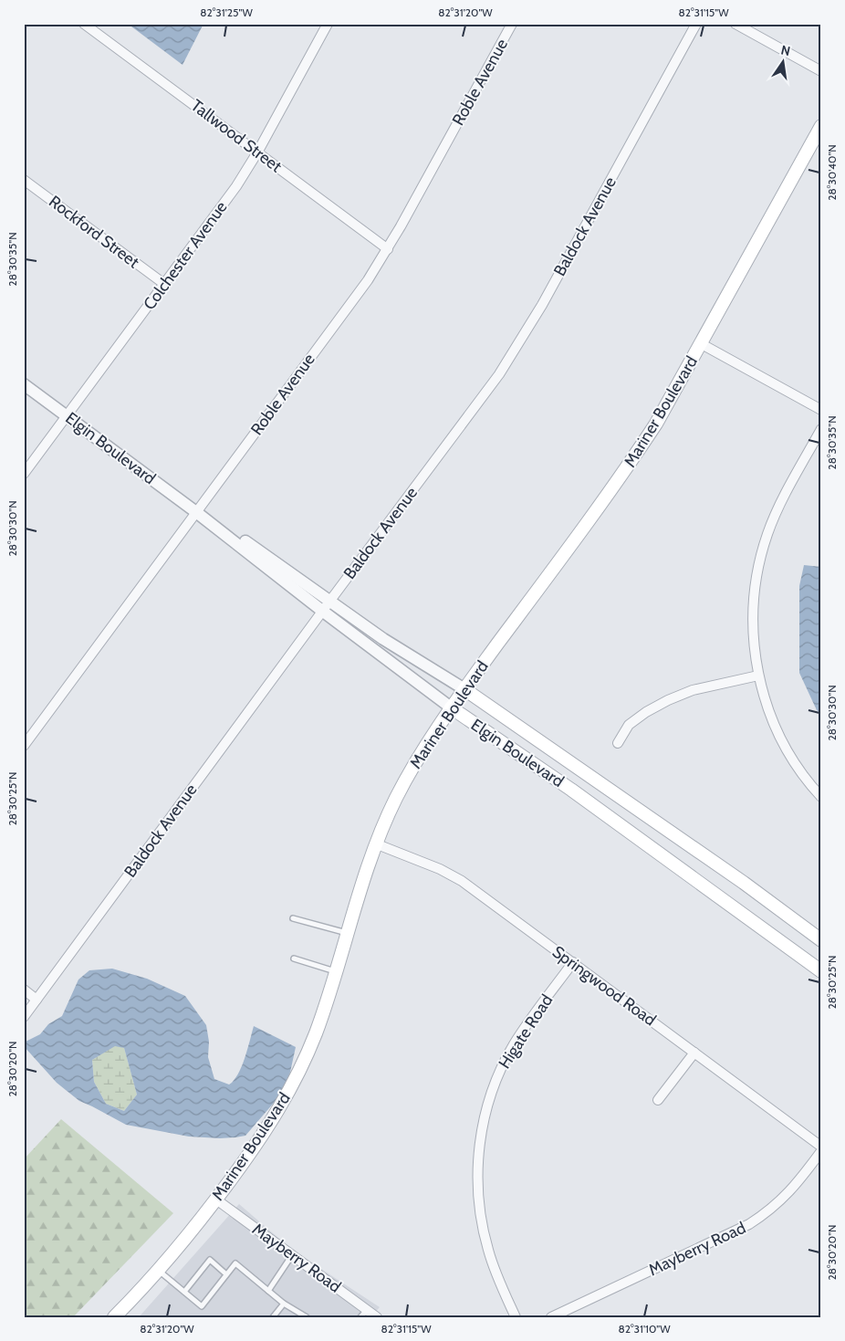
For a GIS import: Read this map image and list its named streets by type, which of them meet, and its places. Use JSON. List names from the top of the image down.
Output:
{
  "streets": {
    "main road": ["Mariner Boulevard", "Elgin Boulevard"],
    "street": [
      "Roble Avenue",
      "Tallwood Street",
      "Baldock Avenue",
      "Rockford Street",
      "Colchester Avenue",
      "Springwood Road",
      "Higate Road",
      "Mayberry Road"
    ]
  },
  "crossings": [
    ["Roble Avenue", "Tallwood Street"],
    ["Roble Avenue", "Elgin Boulevard"],
    ["Tallwood Street", "Colchester Avenue"],
    ["Baldock Avenue", "Elgin Boulevard"],
    ["Rockford Street", "Colchester Avenue"],
    ["Colchester Avenue", "Elgin Boulevard"],
    ["Mariner Boulevard", "Elgin Boulevard"],
    ["Mariner Boulevard", "Springwood Road"],
    ["Mariner Boulevard", "Mayberry Road"],
    ["Springwood Road", "Higate Road"]
  ],
  "north": "top",
  "coordinates": [
    "82°31'25\"W",
    "82°31'20\"W",
    "82°31'15\"W",
    "28°30'40\"N",
    "28°30'35\"N",
    "28°30'30\"N",
    "28°30'25\"N",
    "28°30'20\"N",
    "82°31'10\"W"
  ]
}
